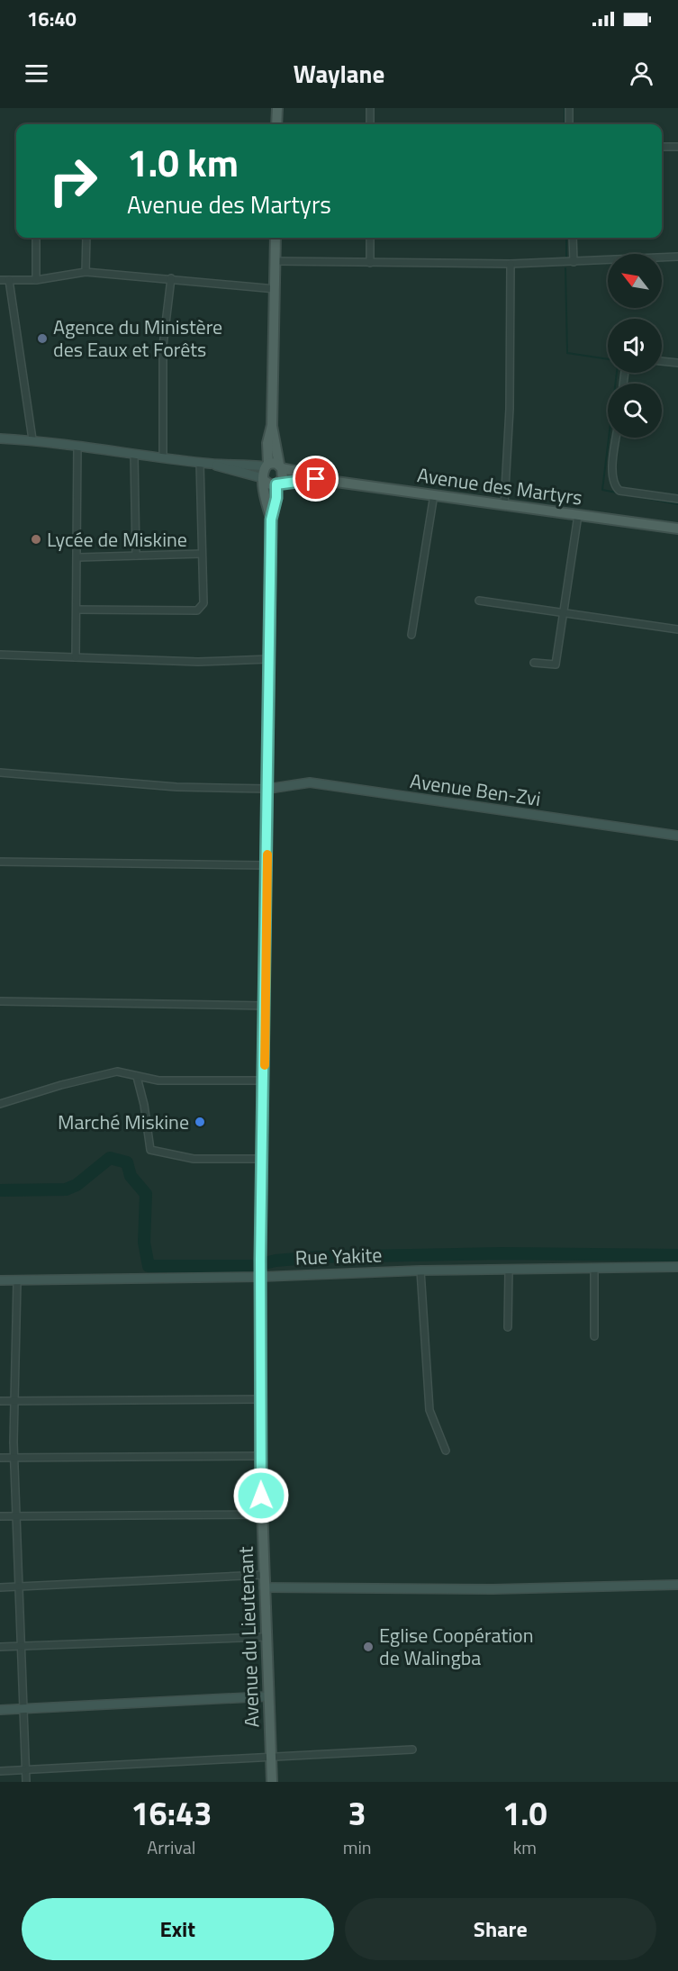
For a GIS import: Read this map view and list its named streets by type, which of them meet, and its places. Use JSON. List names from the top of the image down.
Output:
{
  "streets": {
    "main road": ["Avenue des Martyrs", "Avenue du Lieutenant"],
    "street": ["Avenue Ben-Zvi", "Rue Yakite"]
  },
  "crossings": [
    ["Avenue des Martyrs", "Avenue du Lieutenant"],
    ["Avenue Ben-Zvi", "Avenue du Lieutenant"],
    ["Rue Yakite", "Avenue du Lieutenant"]
  ],
  "places": [
    "Agence du Ministère des Eaux et Forêts",
    "Lycée de Miskine",
    "Marché Miskine",
    "Eglise Coopération de Walingba"
  ],
  "north": "top left",
  "page": {
    "status": "16:40",
    "header": "Waylane",
    "turn": ["1.0 km", "Avenue des Martyrs"],
    "eta": [
      "16:43",
      "Arrival",
      "3",
      "min",
      "1.0",
      "km"
    ],
    "buttons": ["Exit", "Share"]
  }
}
